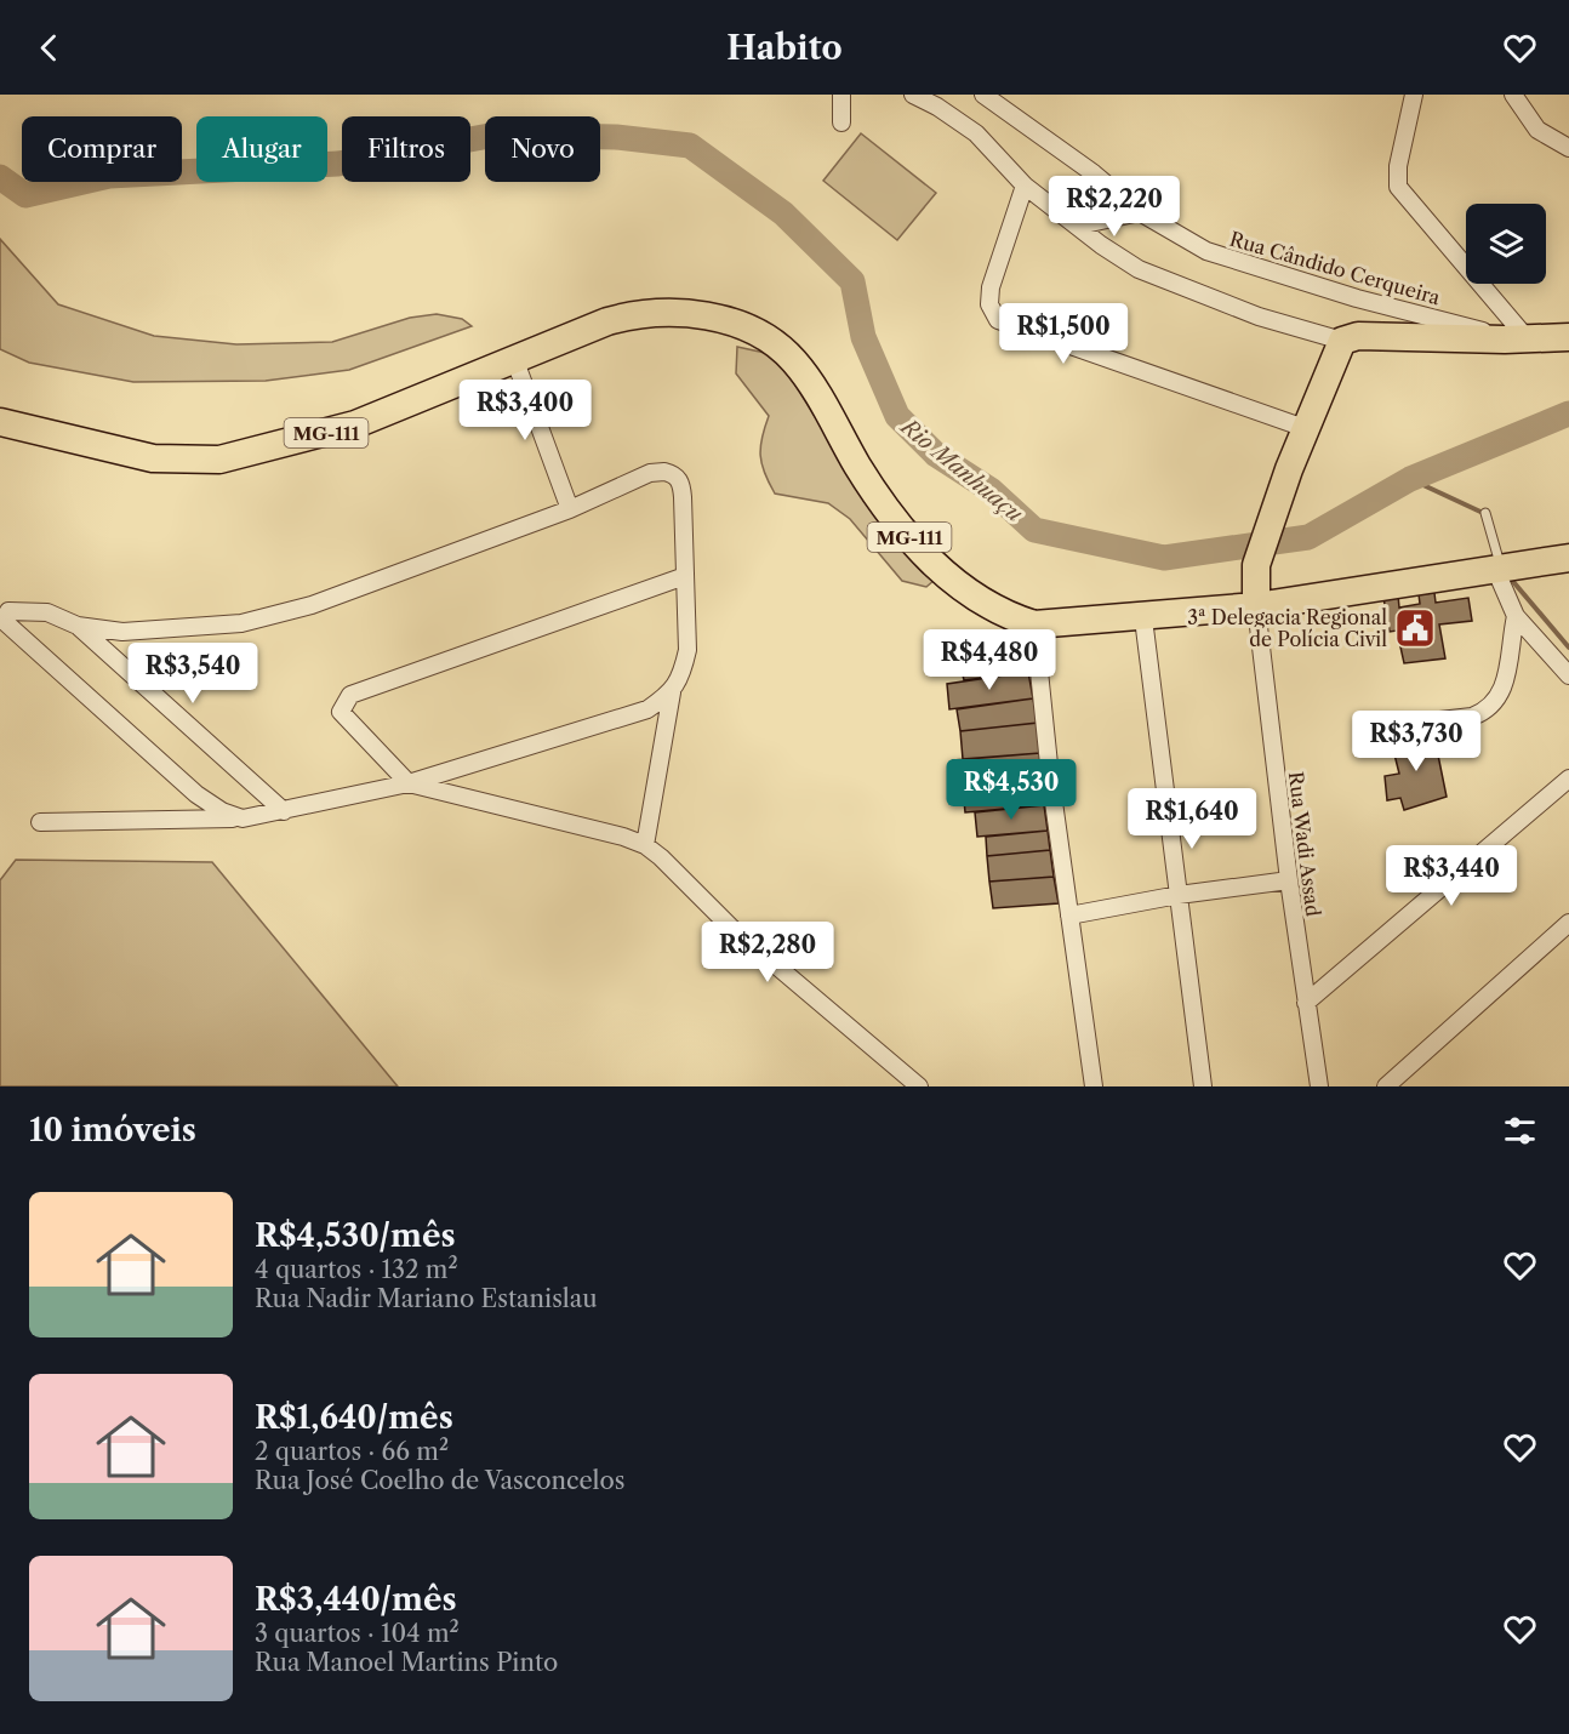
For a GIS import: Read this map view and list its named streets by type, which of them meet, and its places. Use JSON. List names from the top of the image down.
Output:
{
  "streets": {
    "main road": ["MG-111"],
    "street": ["Rua Cândido Cerqueira", "Rua Wadi Assad"]
  },
  "crossings": [
    ["MG-111", "Rua Wadi Assad"]
  ],
  "water": ["Rio Manhuaçu"],
  "places": {
    "public building": ["3ª Delegacia Regional de Polícia Civil"]
  },
  "page": {
    "header": "Habito",
    "chip": [
      "Comprar",
      "Alugar",
      "Filtros",
      "Novo"
    ],
    "price": [
      "R$2,220",
      "R$1,500",
      "R$3,400",
      "R$4,480",
      "R$3,540",
      "R$3,730",
      "R$4,530",
      "R$1,640",
      "R$3,440",
      "R$2,280"
    ],
    "heading": "10 imóveis",
    "list": [
      {
        "name": "R$4,530/mês",
        "note": "4 quartos · 132 m² · Rua Nadir Mariano Estanislau"
      },
      {
        "name": "R$1,640/mês",
        "note": "2 quartos · 66 m² · Rua José Coelho de Vasconcelos"
      },
      {
        "name": "R$3,440/mês",
        "note": "3 quartos · 104 m² · Rua Manoel Martins Pinto"
      }
    ]
  }
}
